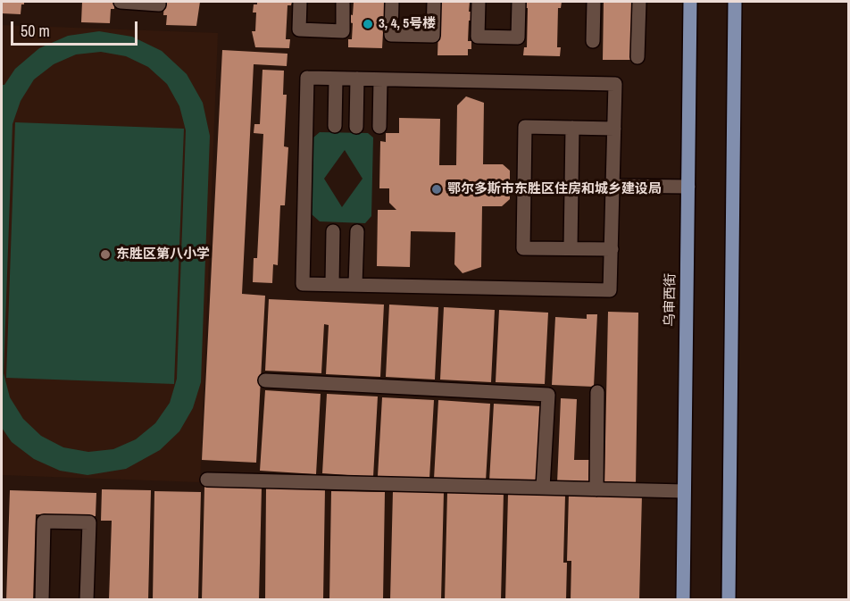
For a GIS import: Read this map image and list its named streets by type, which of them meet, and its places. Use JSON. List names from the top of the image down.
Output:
{
  "streets": {
    "main road": ["乌审西街"]
  },
  "places": ["3, 4, 5号楼", "鄂尔多斯市东胜区住房和城乡建设局", "东胜区第八小学"],
  "scale_bar": "50 m"
}
